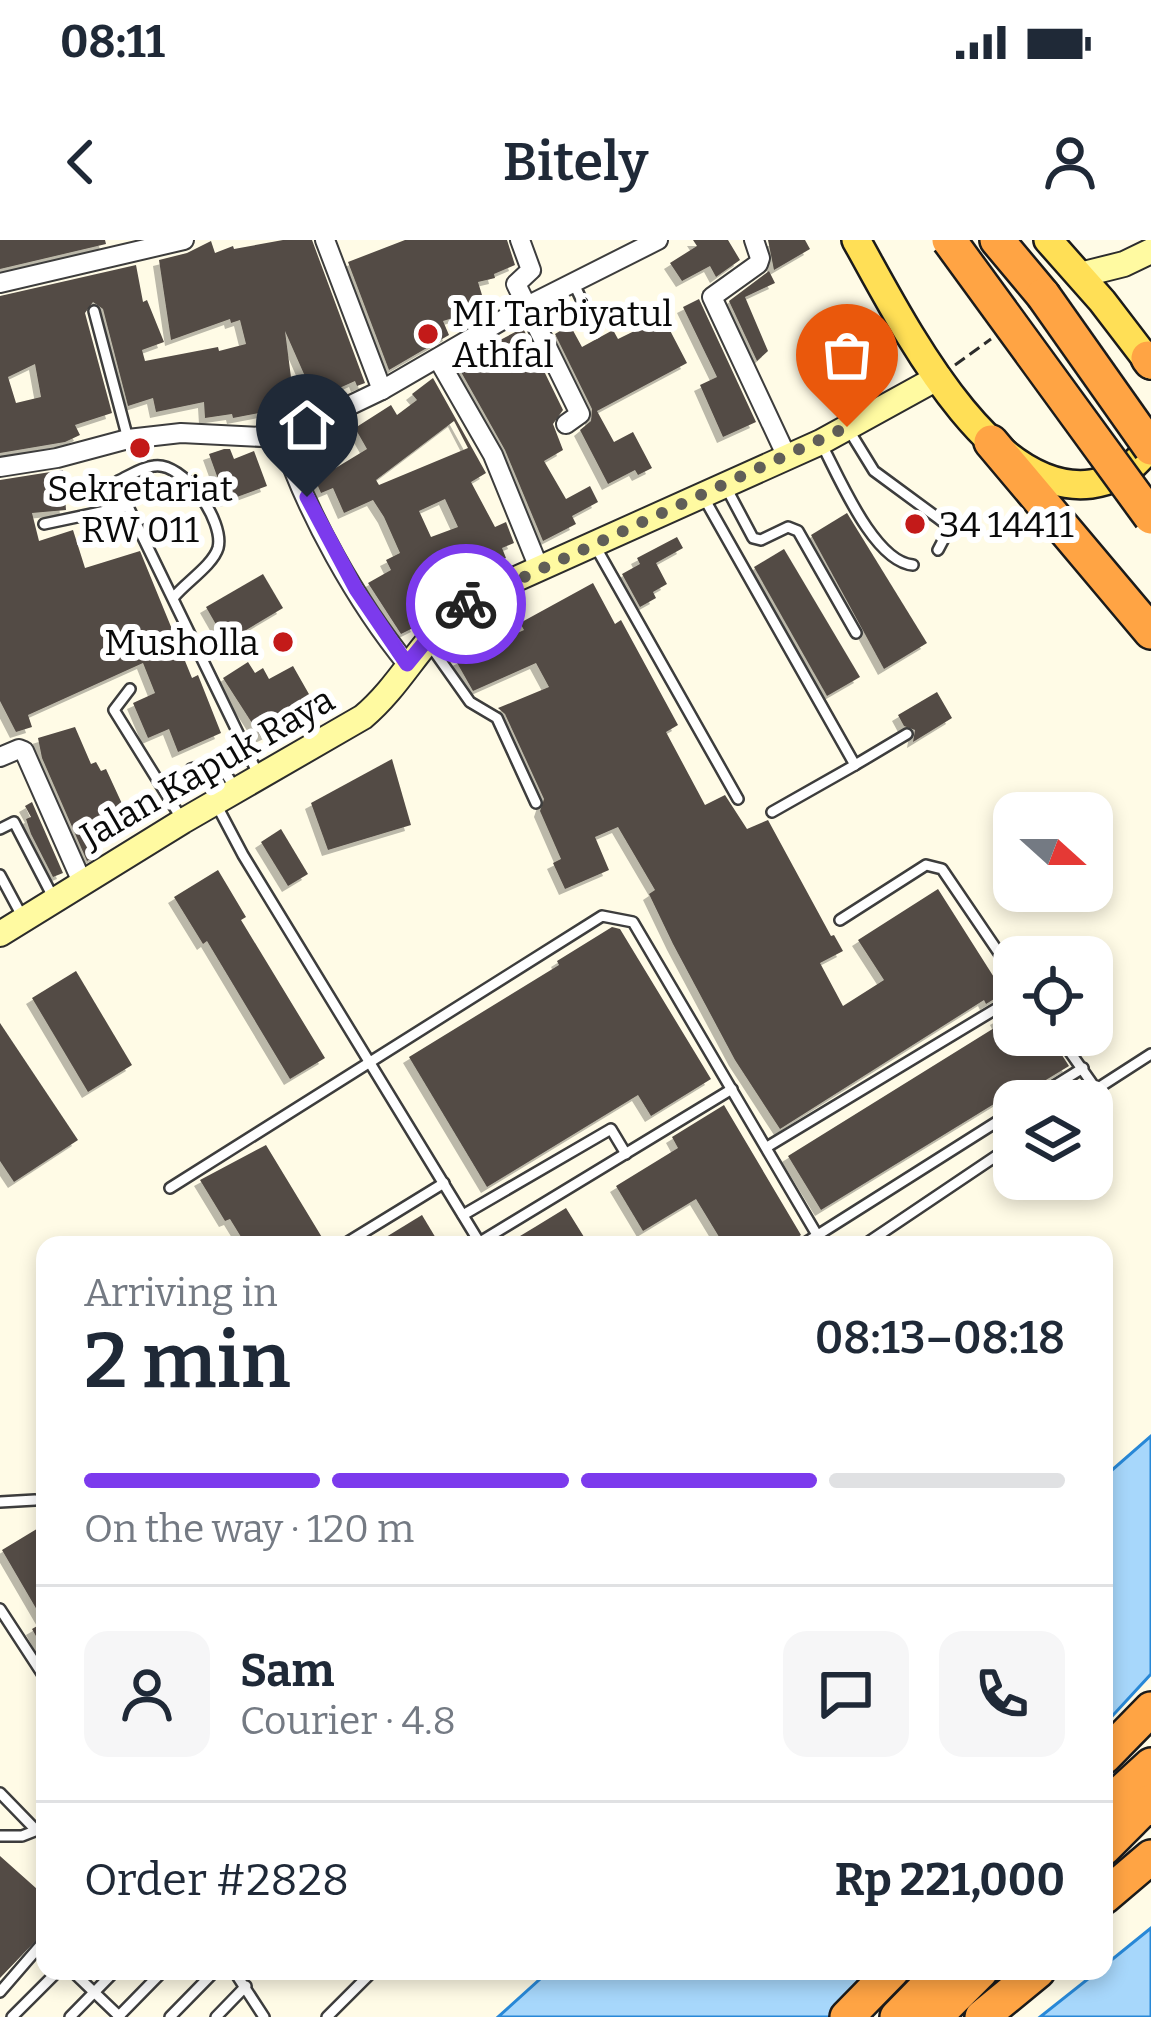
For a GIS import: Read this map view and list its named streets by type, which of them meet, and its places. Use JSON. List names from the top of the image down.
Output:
{
  "streets": {
    "main road": ["Jalan Kapuk Raya"]
  },
  "places": [
    "MI Tarbiyatul Athfal",
    "Sekretariat RW 011",
    "34 14411",
    "Musholla"
  ],
  "north": "right",
  "page": {
    "status": "08:11",
    "header": "Bitely",
    "heading": ["2 min", "Arriving in", "08:13–08:18"],
    "panel": [
      "Sam",
      "Courier · 4.8",
      "Order #2828",
      "Rp 221,000"
    ],
    "bar": "On the way · 120 m"
  }
}
